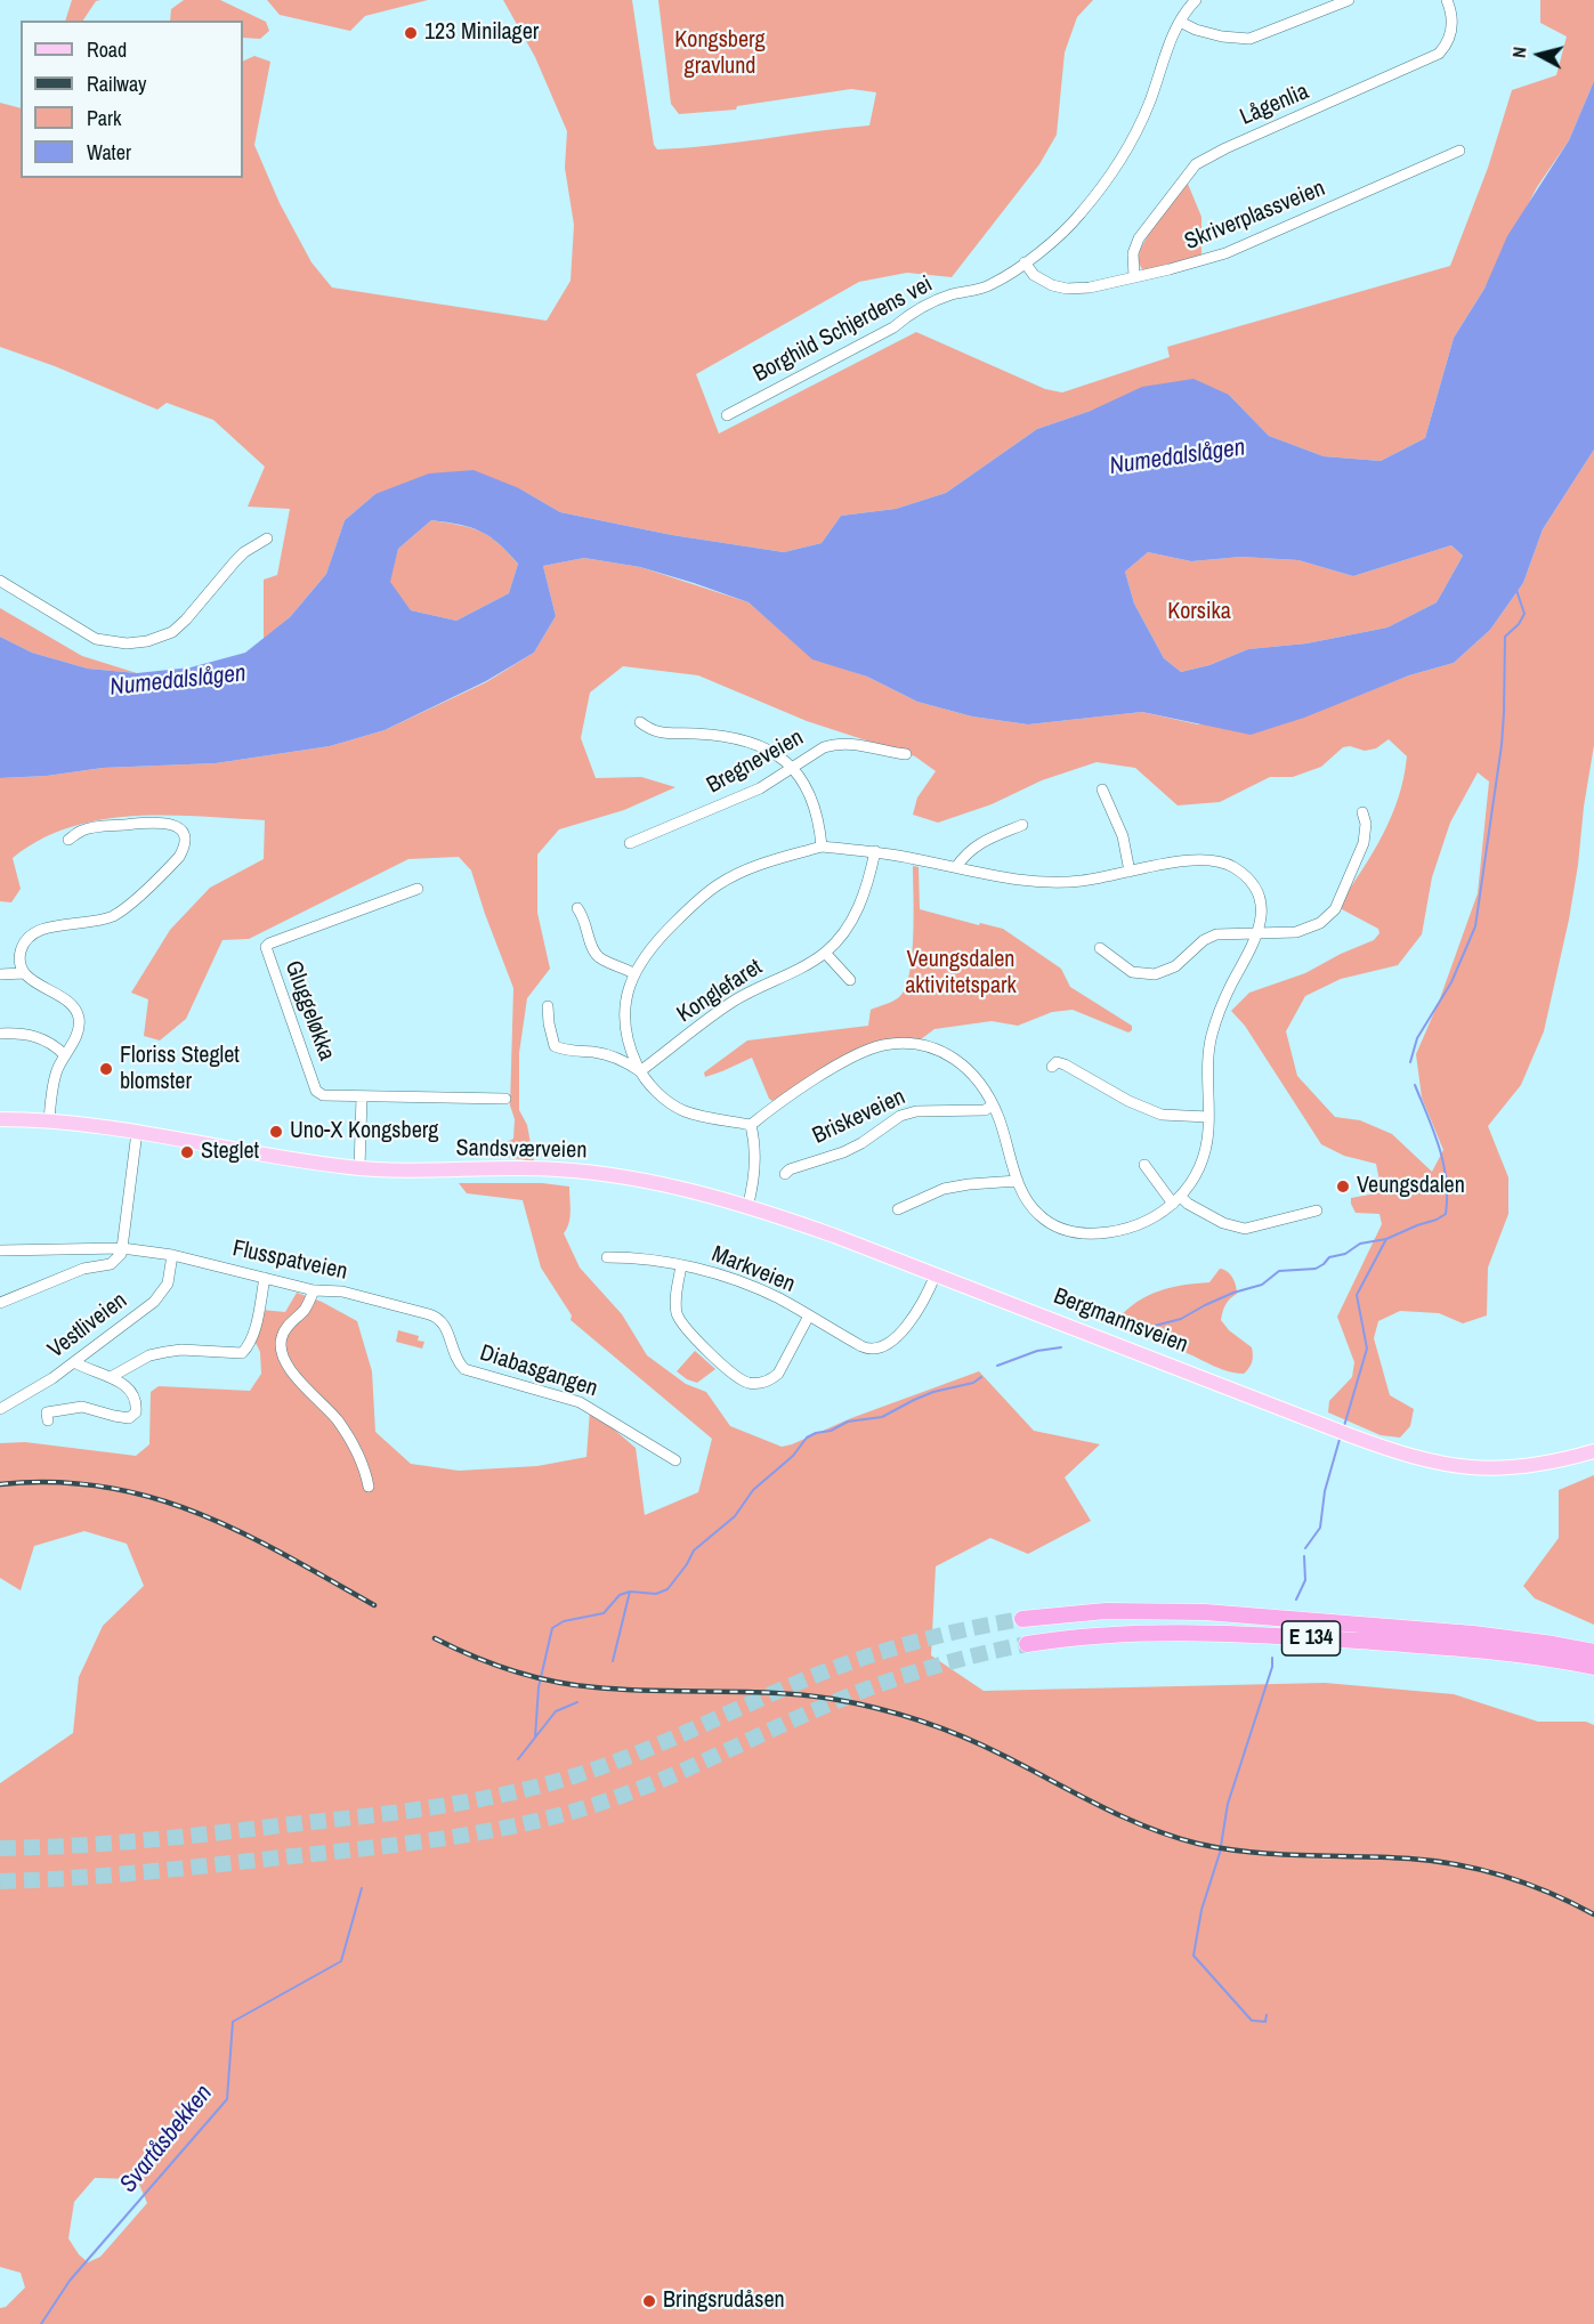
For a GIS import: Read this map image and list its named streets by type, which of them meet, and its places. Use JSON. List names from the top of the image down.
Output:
{
  "streets": {
    "highway": ["E 134"],
    "main road": ["Sandsværveien", "Bergmannsveien"],
    "street": [
      "Lågenlia",
      "Skriverplassveien",
      "Borghild Schjerdens vei",
      "Bregneveien",
      "Konglefaret",
      "Gluggeløkka",
      "Briskeveien",
      "Flusspatveien",
      "Markveien",
      "Vestliveien",
      "Diabasgangen"
    ]
  },
  "crossings": [
    ["Lågenlia", "Skriverplassveien"],
    ["Skriverplassveien", "Borghild Schjerdens vei"],
    ["Sandsværveien", "Bergmannsveien"],
    ["Flusspatveien", "Vestliveien"],
    ["Flusspatveien", "Diabasgangen"],
    ["Markveien", "Bergmannsveien"]
  ],
  "water": ["Numedalslågen", "Svartåsbekken"],
  "parks": ["Kongsberg gravlund", "Korsika", "Veungsdalen aktivitetspark"],
  "places": [
    "123 Minilager",
    "Floriss Steglet blomster",
    "Uno-X Kongsberg",
    "Steglet",
    "Veungsdalen",
    "Bringsrudåsen"
  ],
  "legend": [
    "Road",
    "Railway",
    "Park",
    "Water"
  ],
  "north": "left"
}
